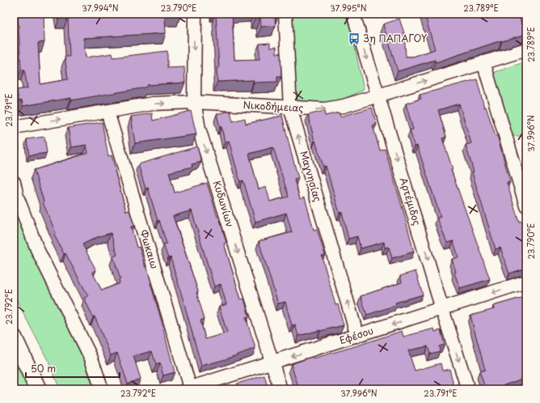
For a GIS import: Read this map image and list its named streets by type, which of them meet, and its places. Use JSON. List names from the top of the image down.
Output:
{
  "streets": {
    "street": [
      "Νικοδήμειας",
      "Μαγνησίας",
      "Αρτέμιδος",
      "Κυδωνίων",
      "Φωκαιω",
      "Εφέσου"
    ]
  },
  "crossings": [
    ["Νικοδήμειας", "Μαγνησίας"],
    ["Νικοδήμειας", "Αρτέμιδος"],
    ["Νικοδήμειας", "Κυδωνίων"],
    ["Νικοδήμειας", "Φωκαιω"],
    ["Μαγνησίας", "Εφέσου"],
    ["Αρτέμιδος", "Εφέσου"],
    ["Κυδωνίων", "Εφέσου"],
    ["Φωκαιω", "Εφέσου"]
  ],
  "one_way": [
    "Νικοδήμειας",
    "Μαγνησίας",
    "Κυδωνίων",
    "Εφέσου"
  ],
  "places": {
    "bus stop": ["3η ΠΑΠΑΓΟΥ"]
  },
  "scale_bar": "50 m",
  "coordinates": [
    "37.994°N",
    "23.790°E",
    "37.995°N",
    "23.789°E",
    "23.791°E",
    "37.996°N",
    "23.792°E"
  ]
}
